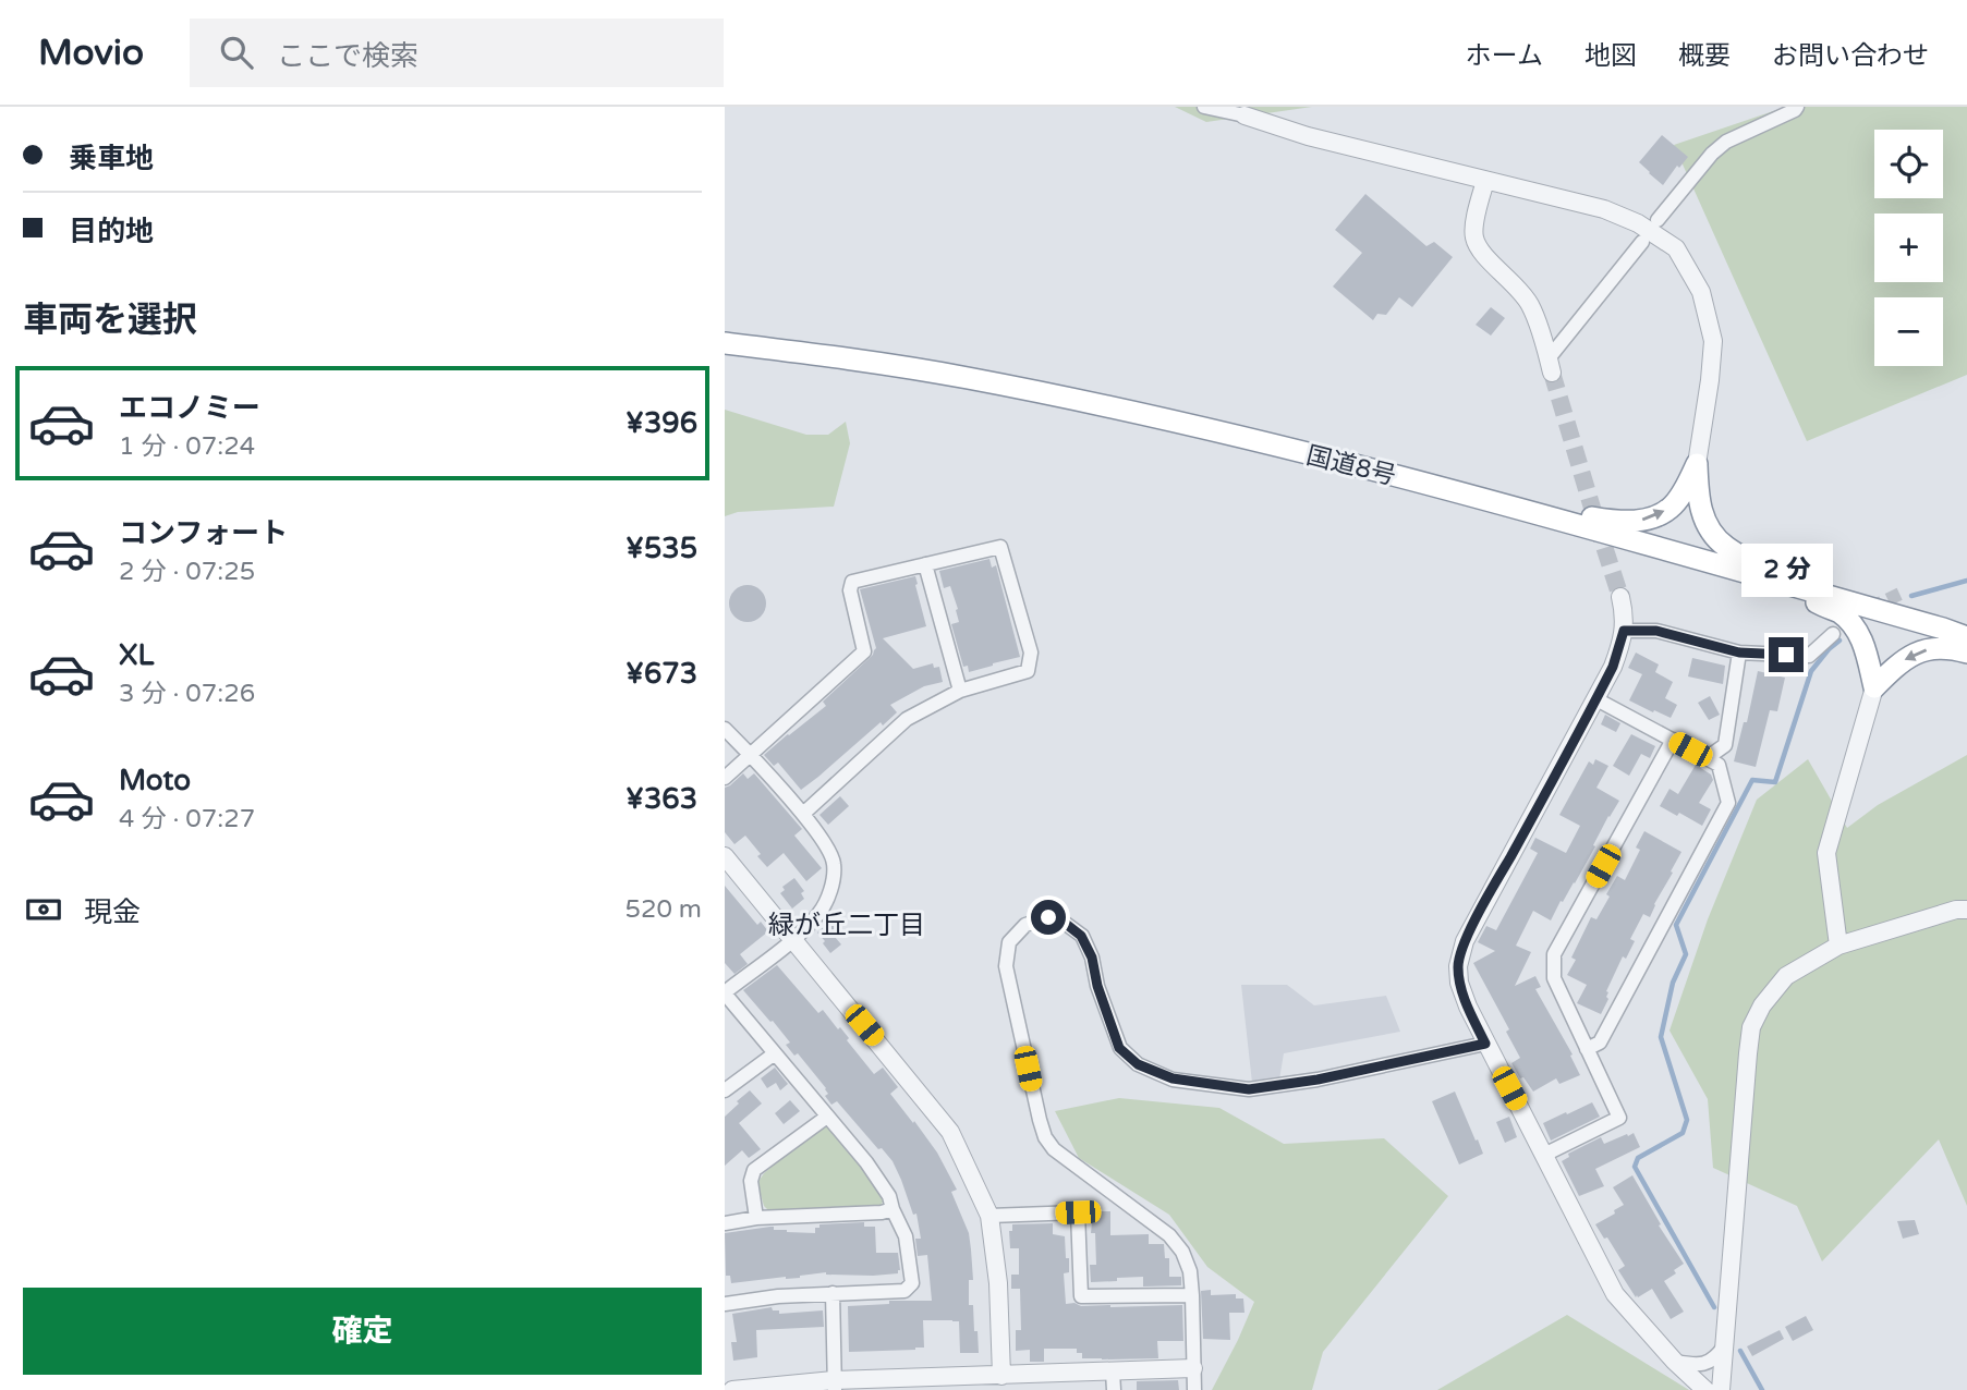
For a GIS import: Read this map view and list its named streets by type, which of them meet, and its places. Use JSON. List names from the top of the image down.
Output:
{
  "streets": {
    "highway": ["国道8号"]
  },
  "districts": ["緑が丘二丁目"],
  "page": {
    "header": "Movio",
    "search": "ここで検索",
    "nav": [
      "ホーム",
      "地図",
      "概要",
      "お問い合わせ"
    ],
    "banner": ["乗車地", "目的地"],
    "map_buttons": ["+", "−"],
    "heading": "車両を選択",
    "list": [
      {
        "name": "エコノミー",
        "note": "1 分 · 07:24",
        "value": "¥396"
      },
      {
        "name": "コンフォート",
        "note": "2 分 · 07:25",
        "value": "¥535"
      },
      {
        "name": "XL",
        "note": "3 分 · 07:26",
        "value": "¥673"
      },
      {
        "name": "Moto",
        "note": "4 分 · 07:27",
        "value": "¥363"
      }
    ],
    "bubble": "2 分",
    "pay": ["現金", "520 m"],
    "buttons": "確定"
  }
}
